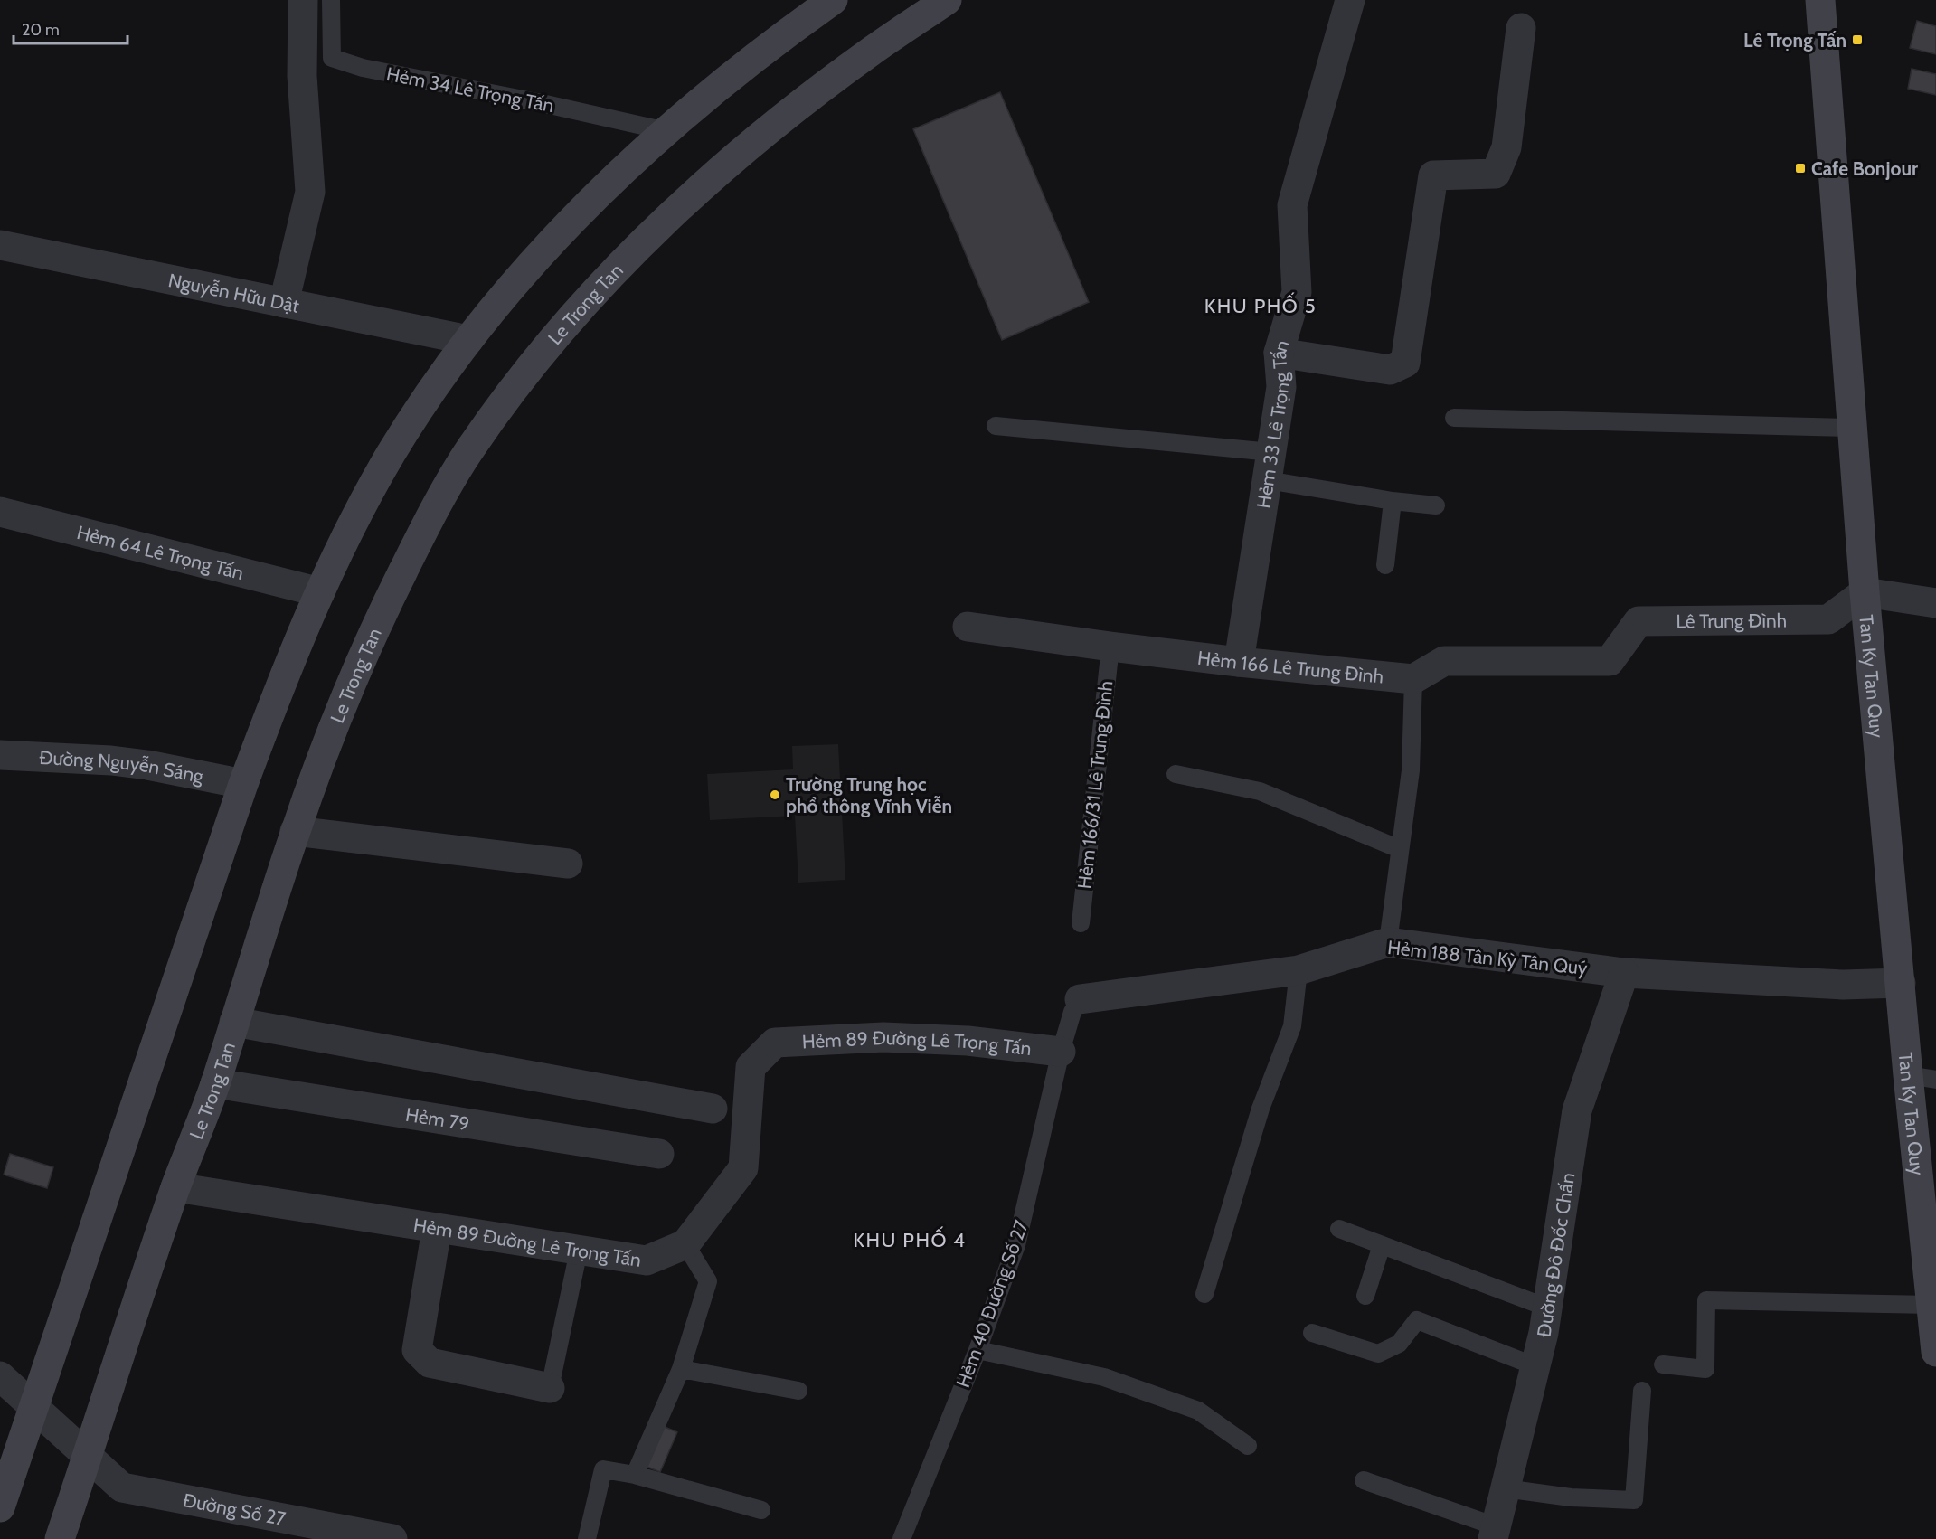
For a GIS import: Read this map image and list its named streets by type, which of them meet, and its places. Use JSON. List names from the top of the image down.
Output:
{
  "streets": {
    "main road": ["Le Trong Tan", "Tan Ky Tan Quy"],
    "street": [
      "Nguyễn Hữu Dật",
      "Hẻm 33 Lê Trọng Tấn",
      "Hẻm 64 Lê Trọng Tấn",
      "Lê Trung Đình",
      "Hẻm 166 Lê Trung Đình",
      "Đường Nguyễn Sáng",
      "Hẻm 188 Tân Kỳ Tân Quý",
      "Hẻm 89 Đường Lê Trọng Tấn",
      "Hẻm 79",
      "Đường Đô Đốc Chấn",
      "Đường Số 27"
    ],
    "lane": ["Hẻm 34 Lê Trọng Tấn", "Hẻm 166/31 Lê Trung Đình", "Hẻm 40 Đường Số 27"]
  },
  "crossings": [
    ["Le Trong Tan", "Hẻm 89 Đường Lê Trọng Tấn"],
    ["Le Trong Tan", "Hẻm 79"],
    ["Le Trong Tan", "Đường Số 27"],
    ["Hẻm 33 Lê Trọng Tấn", "Hẻm 166 Lê Trung Đình"],
    ["Lê Trung Đình", "Hẻm 166 Lê Trung Đình"],
    ["Lê Trung Đình", "Tan Ky Tan Quy"],
    ["Hẻm 166 Lê Trung Đình", "Hẻm 166/31 Lê Trung Đình"],
    ["Tan Ky Tan Quy", "Hẻm 188 Tân Kỳ Tân Quý"],
    ["Hẻm 188 Tân Kỳ Tân Quý", "Đường Đô Đốc Chấn"],
    ["Hẻm 188 Tân Kỳ Tân Quý", "Hẻm 40 Đường Số 27"],
    ["Hẻm 89 Đường Lê Trọng Tấn", "Hẻm 40 Đường Số 27"]
  ],
  "districts": ["KHU PHỐ 5", "KHU PHỐ 4"],
  "places": {
    "transit": ["Lê Trọng Tấn", "Cafe Bonjour"],
    "other": ["Trường Trung học phổ thông Vĩnh Viễn"]
  },
  "scale_bar": "20 m"
}
